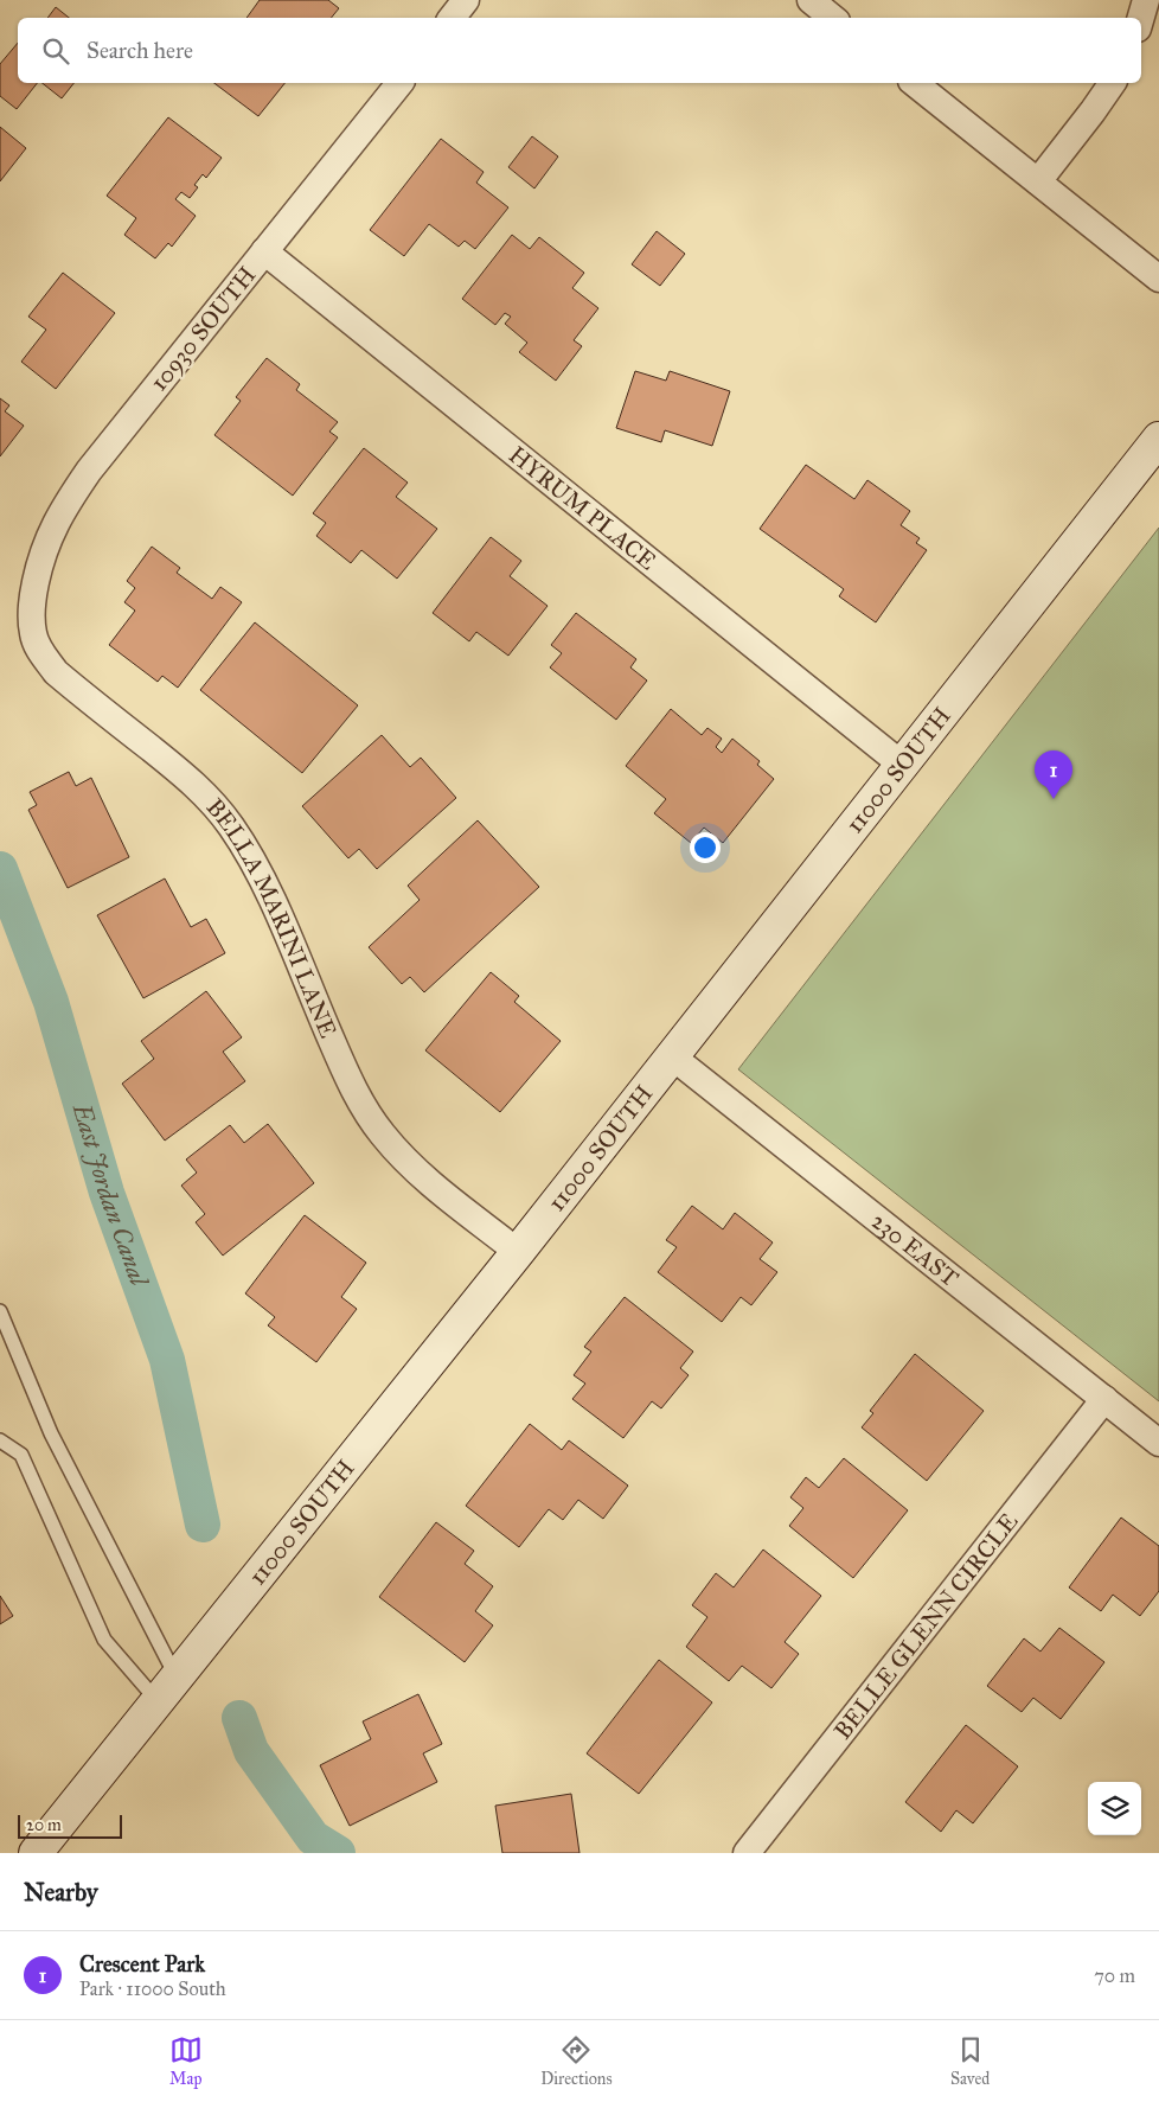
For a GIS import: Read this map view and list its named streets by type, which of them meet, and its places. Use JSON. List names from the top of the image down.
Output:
{
  "streets": {
    "street": [
      "10930 SOUTH",
      "HYRUM PLACE",
      "11000 SOUTH",
      "BELLA MARINI LANE",
      "230 EAST",
      "BELLE GLENN CIRCLE"
    ]
  },
  "crossings": [
    ["10930 SOUTH", "HYRUM PLACE"],
    ["10930 SOUTH", "BELLA MARINI LANE"],
    ["HYRUM PLACE", "11000 SOUTH"],
    ["11000 SOUTH", "BELLA MARINI LANE"],
    ["11000 SOUTH", "230 EAST"],
    ["230 EAST", "BELLE GLENN CIRCLE"]
  ],
  "water": ["East Jordan Canal"],
  "scale_bar": "20 m",
  "page": {
    "search": "Search here",
    "pins": "1",
    "scale": "20 m",
    "heading": "Nearby",
    "list": [
      {
        "mark": "1",
        "name": "Crescent Park",
        "note": "Park · 11000 South",
        "value": "70 m"
      }
    ],
    "nav": ["Map", "Directions", "Saved"]
  }
}
